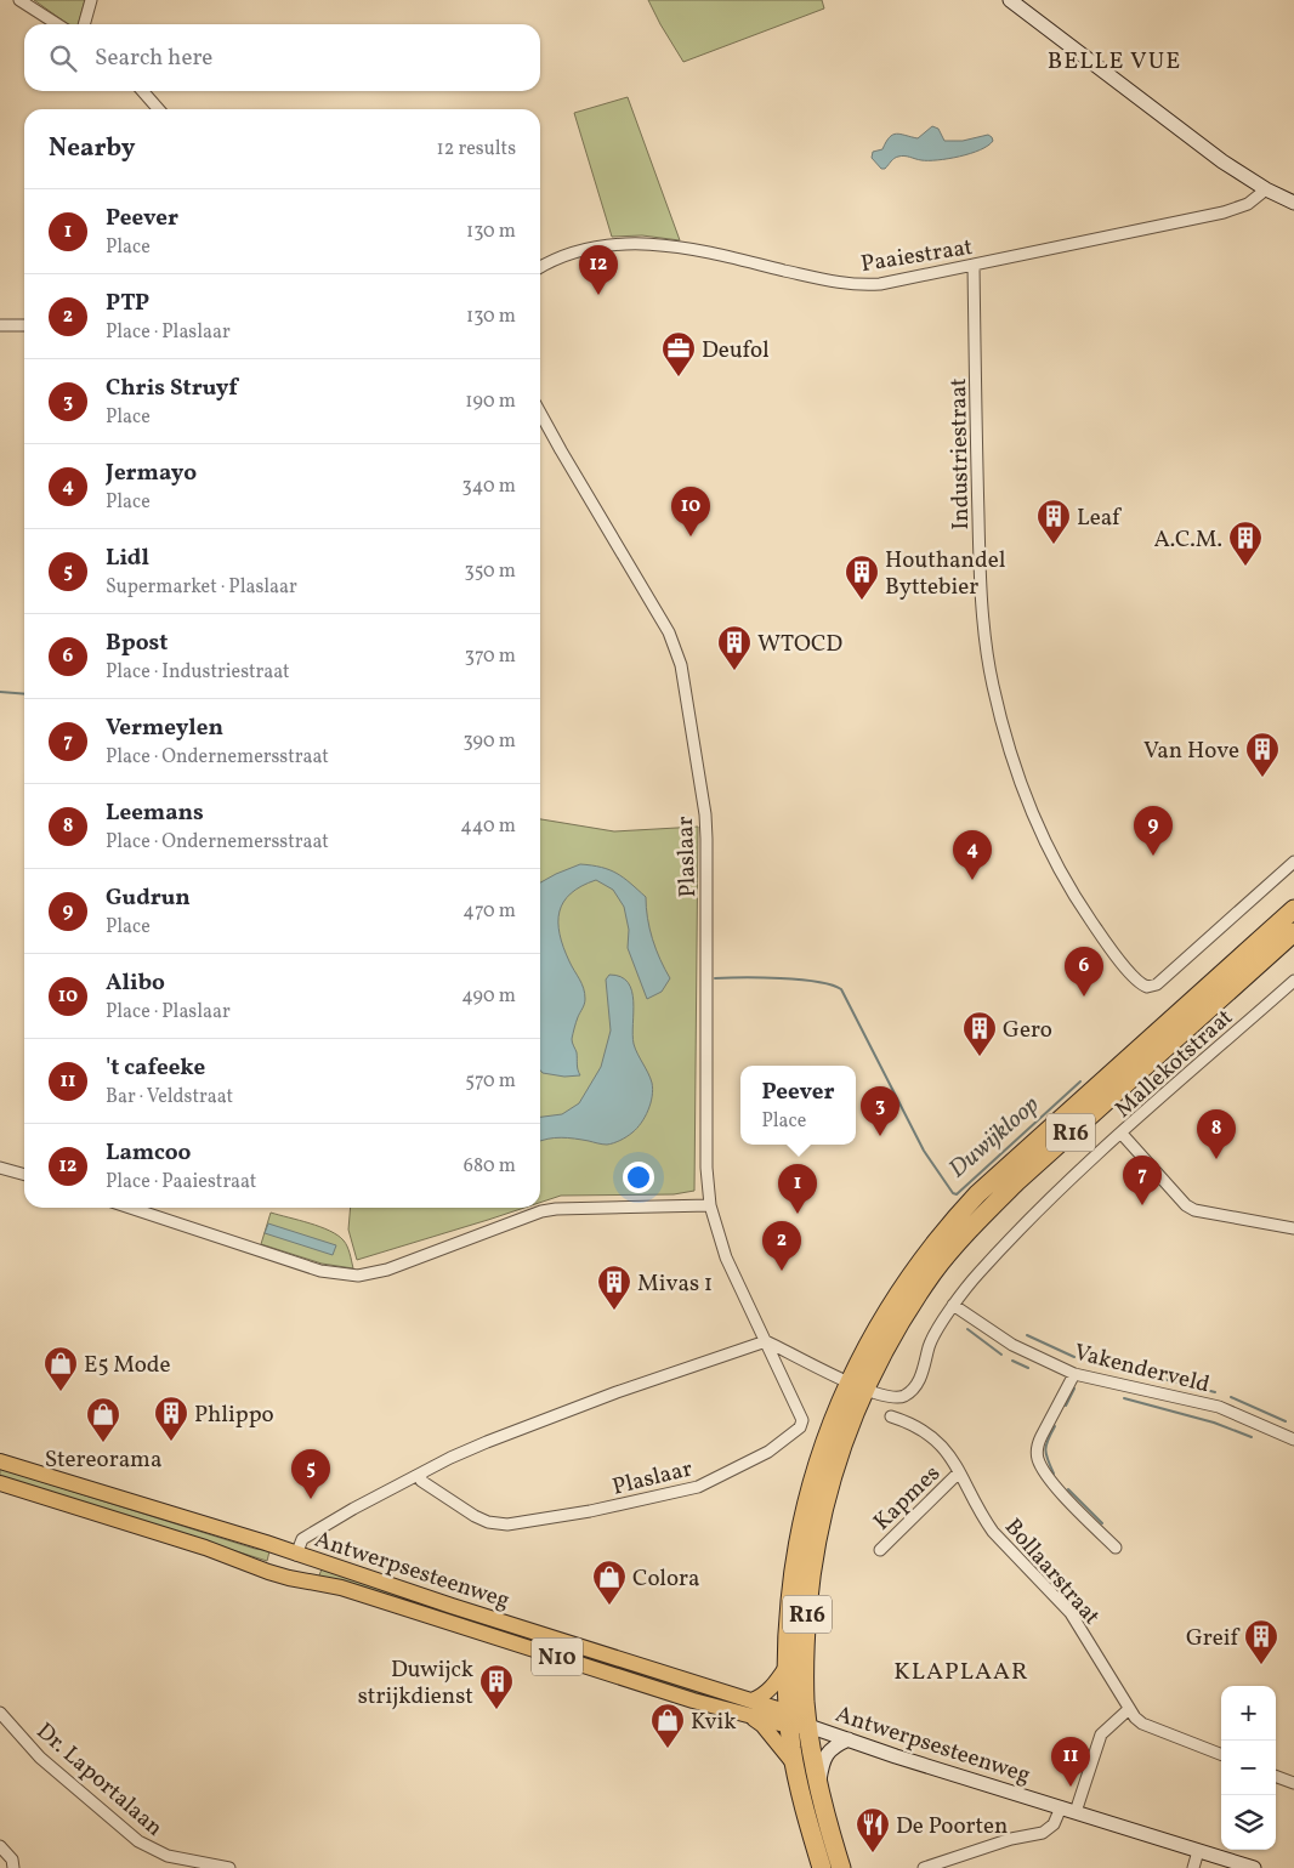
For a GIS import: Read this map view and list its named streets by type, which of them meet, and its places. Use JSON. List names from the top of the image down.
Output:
{
  "streets": {
    "highway": ["R16"],
    "main road": ["Antwerpsesteenweg", "N10"],
    "street": [
      "Paaiestraat",
      "Industriestraat",
      "Plaslaar",
      "Mallekotstraat",
      "Vakenderveld",
      "Kapmes",
      "Bollaarstraat",
      "Dr. Laportalaan"
    ]
  },
  "crossings": [
    ["Paaiestraat", "Industriestraat"],
    ["Mallekotstraat", "R16"],
    ["Mallekotstraat", "Vakenderveld"],
    ["R16", "Antwerpsesteenweg"],
    ["Kapmes", "Bollaarstraat"]
  ],
  "districts": ["BELLE VUE", "KLAPLAAR"],
  "water": ["Duwijkloop"],
  "places": {
    "office": ["Deufol"],
    "building": [
      "Leaf",
      "A.C.M.",
      "Houthandel Byttebier",
      "WTOCD",
      "Van Hove",
      "Gero",
      "Mivas 1",
      "Phlippo",
      "Greif",
      "Duwijck strijkdienst"
    ],
    "shop": [
      "E5 Mode",
      "Stereorama",
      "Colora",
      "Kvik"
    ],
    "restaurant": ["De Poorten"]
  },
  "page": {
    "search": "Search here",
    "heading": ["Nearby", "12 results"],
    "list": [
      {
        "mark": "1",
        "name": "Peever",
        "note": "Place",
        "value": "130 m"
      },
      {
        "mark": "2",
        "name": "PTP",
        "note": "Place · Plaslaar",
        "value": "130 m"
      },
      {
        "mark": "3",
        "name": "Chris Struyf",
        "note": "Place",
        "value": "190 m"
      },
      {
        "mark": "4",
        "name": "Jermayo",
        "note": "Place",
        "value": "340 m"
      },
      {
        "mark": "5",
        "name": "Lidl",
        "note": "Supermarket · Plaslaar",
        "value": "350 m"
      },
      {
        "mark": "6",
        "name": "Bpost",
        "note": "Place · Industriestraat",
        "value": "370 m"
      },
      {
        "mark": "7",
        "name": "Vermeylen",
        "note": "Place · Ondernemersstraat",
        "value": "390 m"
      },
      {
        "mark": "8",
        "name": "Leemans",
        "note": "Place · Ondernemersstraat",
        "value": "440 m"
      },
      {
        "mark": "9",
        "name": "Gudrun",
        "note": "Place",
        "value": "470 m"
      },
      {
        "mark": "10",
        "name": "Alibo",
        "note": "Place · Plaslaar",
        "value": "490 m"
      },
      {
        "mark": "11",
        "name": "'t cafeeke",
        "note": "Bar · Veldstraat",
        "value": "570 m"
      },
      {
        "mark": "12",
        "name": "Lamcoo",
        "note": "Place · Paaiestraat",
        "value": "680 m"
      }
    ],
    "pins": [
      "12",
      "10",
      "9",
      "4",
      "6",
      "3",
      "8",
      "7",
      "1",
      "2",
      "5",
      "11"
    ],
    "popup": ["Peever", "Place"],
    "map_buttons": ["+", "−"]
  }
}
